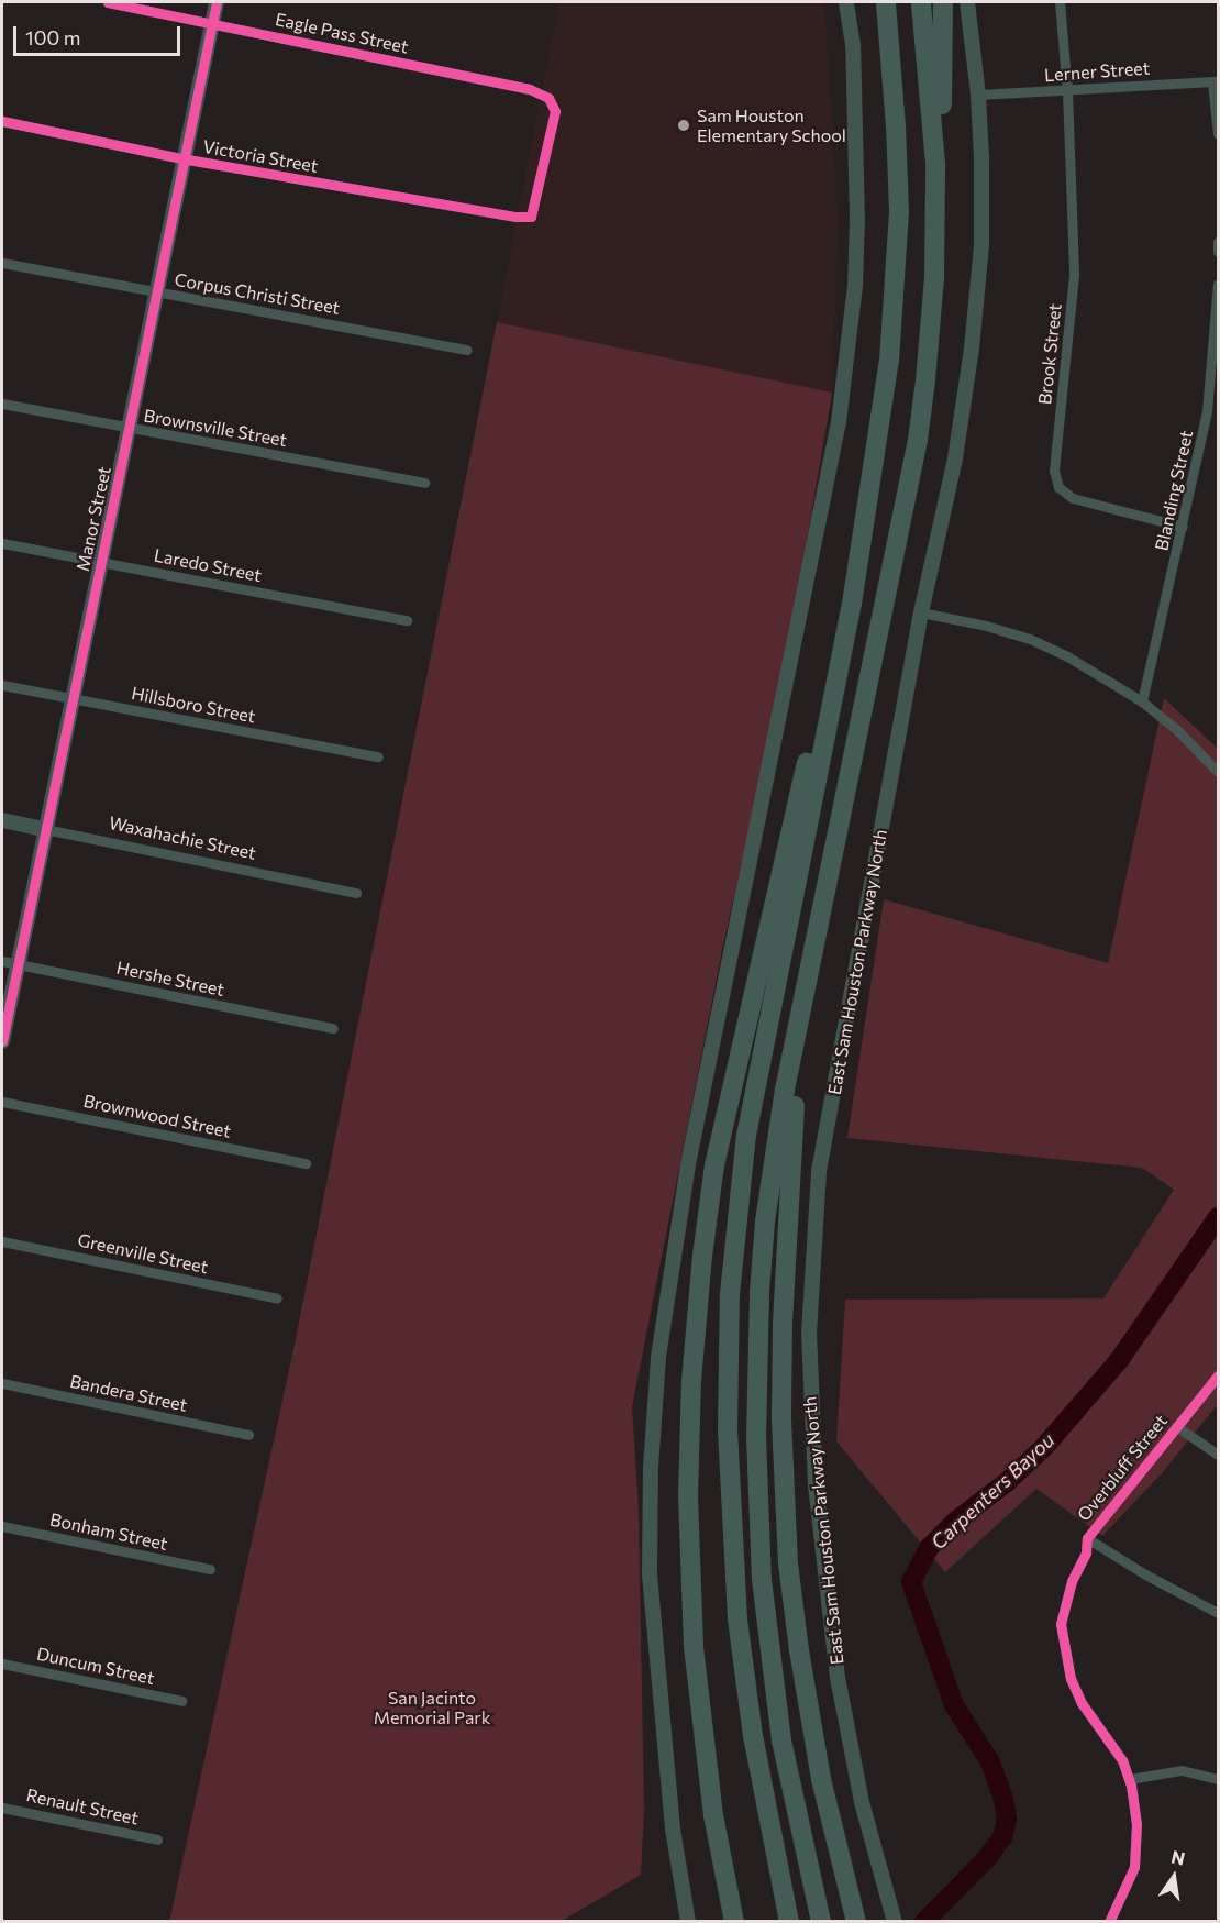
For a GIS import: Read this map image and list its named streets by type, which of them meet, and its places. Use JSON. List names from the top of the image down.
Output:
{
  "streets": {
    "main road": ["Manor Street", "Waxahachie Street", "East Sam Houston Parkway North"],
    "street": [
      "Eagle Pass Street",
      "Lerner Street",
      "Victoria Street",
      "Corpus Christi Street",
      "Brook Street",
      "Brownsville Street",
      "Blanding Street",
      "Laredo Street",
      "Hillsboro Street",
      "Hershe Street",
      "Brownwood Street",
      "Greenville Street",
      "Bandera Street",
      "Overbluff Street",
      "Bonham Street",
      "Duncum Street",
      "Renault Street"
    ]
  },
  "crossings": [
    ["Eagle Pass Street", "Victoria Street"],
    ["Eagle Pass Street", "Manor Street"],
    ["Lerner Street", "Brook Street"],
    ["Lerner Street", "East Sam Houston Parkway North"],
    ["Victoria Street", "Manor Street"],
    ["Corpus Christi Street", "Manor Street"],
    ["Brook Street", "Blanding Street"],
    ["Brownsville Street", "Manor Street"],
    ["Manor Street", "Laredo Street"],
    ["Manor Street", "Hillsboro Street"],
    ["Manor Street", "Waxahachie Street"],
    ["Manor Street", "Hershe Street"]
  ],
  "water": ["Carpenters Bayou"],
  "parks": ["San Jacinto Memorial Park"],
  "places": ["Sam Houston Elementary School"],
  "scale_bar": "100 m",
  "north": "top"
}
